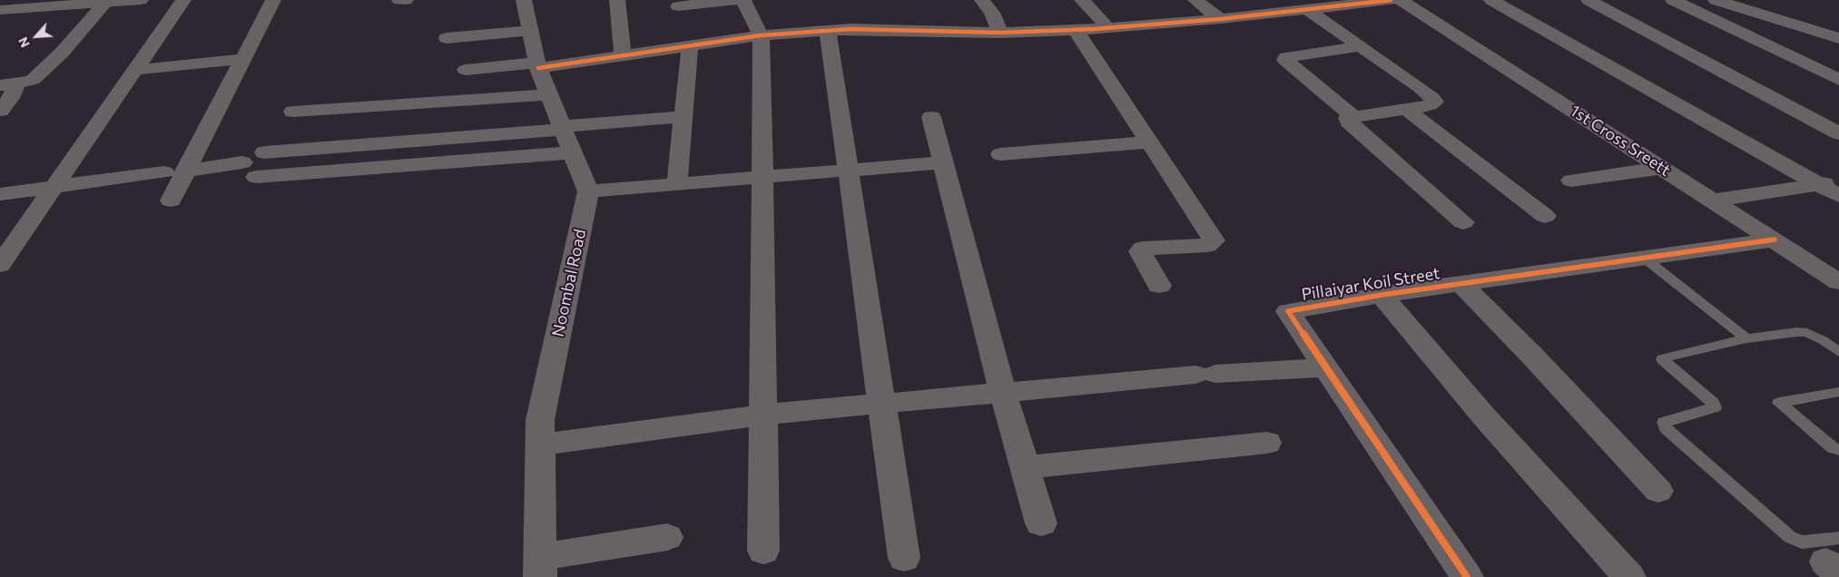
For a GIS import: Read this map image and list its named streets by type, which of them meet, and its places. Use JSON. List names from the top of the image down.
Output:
{
  "streets": {
    "street": ["1st Cross Sreett", "Noombal Road", "Pillaiyar Koil Street"]
  },
  "crossings": [
    ["1st Cross Sreett", "Pillaiyar Koil Street"]
  ],
  "north": "bottom left"
}
